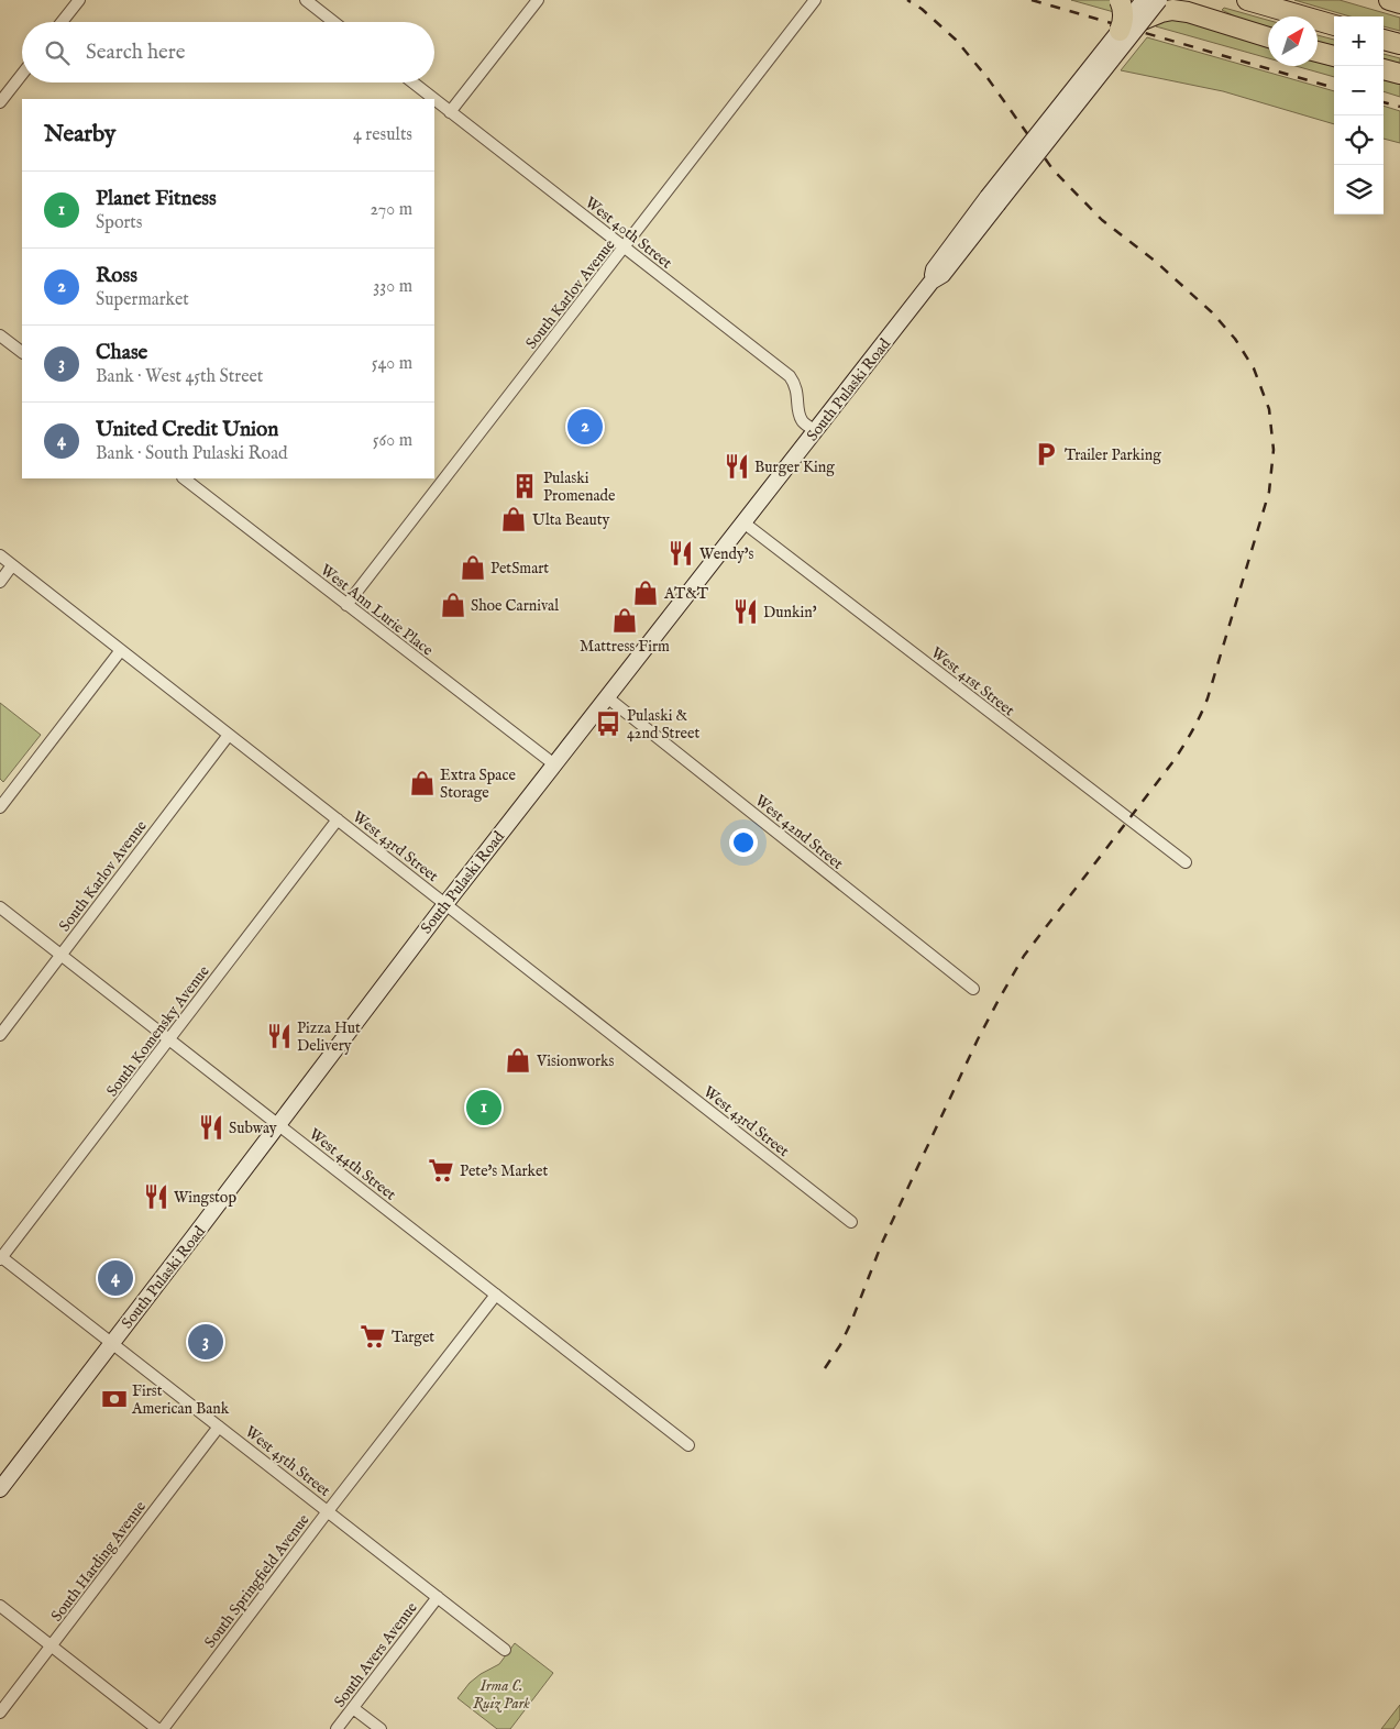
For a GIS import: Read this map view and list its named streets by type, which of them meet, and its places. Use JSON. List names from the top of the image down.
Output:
{
  "streets": {
    "main road": ["South Pulaski Road"],
    "street": [
      "West 40th Street",
      "South Karlov Avenue",
      "West Ann Lurie Place",
      "West 41st Street",
      "West 42nd Street",
      "West 43rd Street",
      "South Komensky Avenue",
      "West 44th Street",
      "West 45th Street",
      "South Harding Avenue",
      "South Springfield Avenue",
      "South Avers Avenue"
    ]
  },
  "crossings": [
    ["West 40th Street", "South Karlov Avenue"],
    ["West 40th Street", "South Pulaski Road"],
    ["South Karlov Avenue", "West Ann Lurie Place"],
    ["South Karlov Avenue", "West 43rd Street"],
    ["South Karlov Avenue", "West 44th Street"],
    ["South Pulaski Road", "West Ann Lurie Place"],
    ["South Pulaski Road", "West 41st Street"],
    ["South Pulaski Road", "West 42nd Street"],
    ["South Pulaski Road", "West 43rd Street"],
    ["South Pulaski Road", "West 44th Street"],
    ["South Pulaski Road", "West 45th Street"],
    ["West 43rd Street", "South Komensky Avenue"],
    ["South Komensky Avenue", "West 44th Street"],
    ["South Komensky Avenue", "West 45th Street"],
    ["West 44th Street", "South Springfield Avenue"],
    ["West 45th Street", "South Harding Avenue"],
    ["West 45th Street", "South Springfield Avenue"],
    ["West 45th Street", "South Avers Avenue"]
  ],
  "parks": ["Irma C. Ruiz Park"],
  "places": {
    "parking": ["Trailer Parking"],
    "restaurant": [
      "Burger King",
      "Wendy's",
      "Dunkin'",
      "Pizza Hut Delivery",
      "Subway",
      "Wingstop"
    ],
    "building": ["Pulaski Promenade"],
    "shop": [
      "Ulta Beauty",
      "PetSmart",
      "AT&T",
      "Shoe Carnival",
      "Mattress Firm",
      "Extra Space Storage",
      "Visionworks"
    ],
    "bus stop": ["Pulaski & 42nd Street"],
    "supermarket": ["Pete's Market", "Target"],
    "bank": ["First American Bank"]
  },
  "north": "top right",
  "page": {
    "map_buttons": ["+", "−"],
    "search": "Search here",
    "heading": ["Nearby", "4 results"],
    "list": [
      {
        "mark": "1",
        "name": "Planet Fitness",
        "note": "Sports",
        "value": "270 m"
      },
      {
        "mark": "2",
        "name": "Ross",
        "note": "Supermarket",
        "value": "330 m"
      },
      {
        "mark": "3",
        "name": "Chase",
        "note": "Bank · West 45th Street",
        "value": "540 m"
      },
      {
        "mark": "4",
        "name": "United Credit Union",
        "note": "Bank · South Pulaski Road",
        "value": "560 m"
      }
    ],
    "pins": [
      "2",
      "1",
      "4",
      "3"
    ]
  }
}
